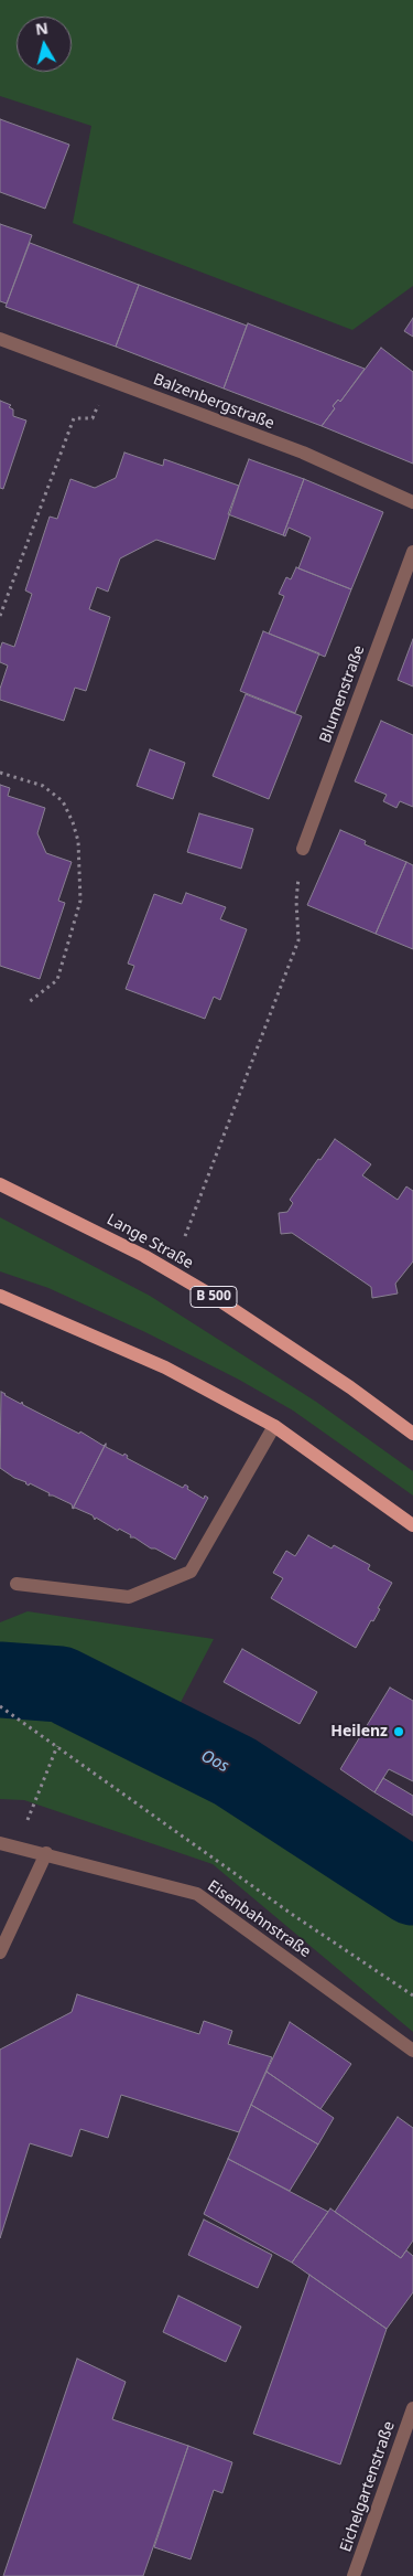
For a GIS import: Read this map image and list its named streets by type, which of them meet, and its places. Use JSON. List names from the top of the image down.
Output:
{
  "streets": {
    "main road": ["Lange Straße", "B 500"],
    "street": [
      "Balzenbergstraße",
      "Blumenstraße",
      "Eisenbahnstraße",
      "Eichelgartenstraße"
    ]
  },
  "water": ["Oos"],
  "places": ["Heilenz"],
  "north": "top"
}
